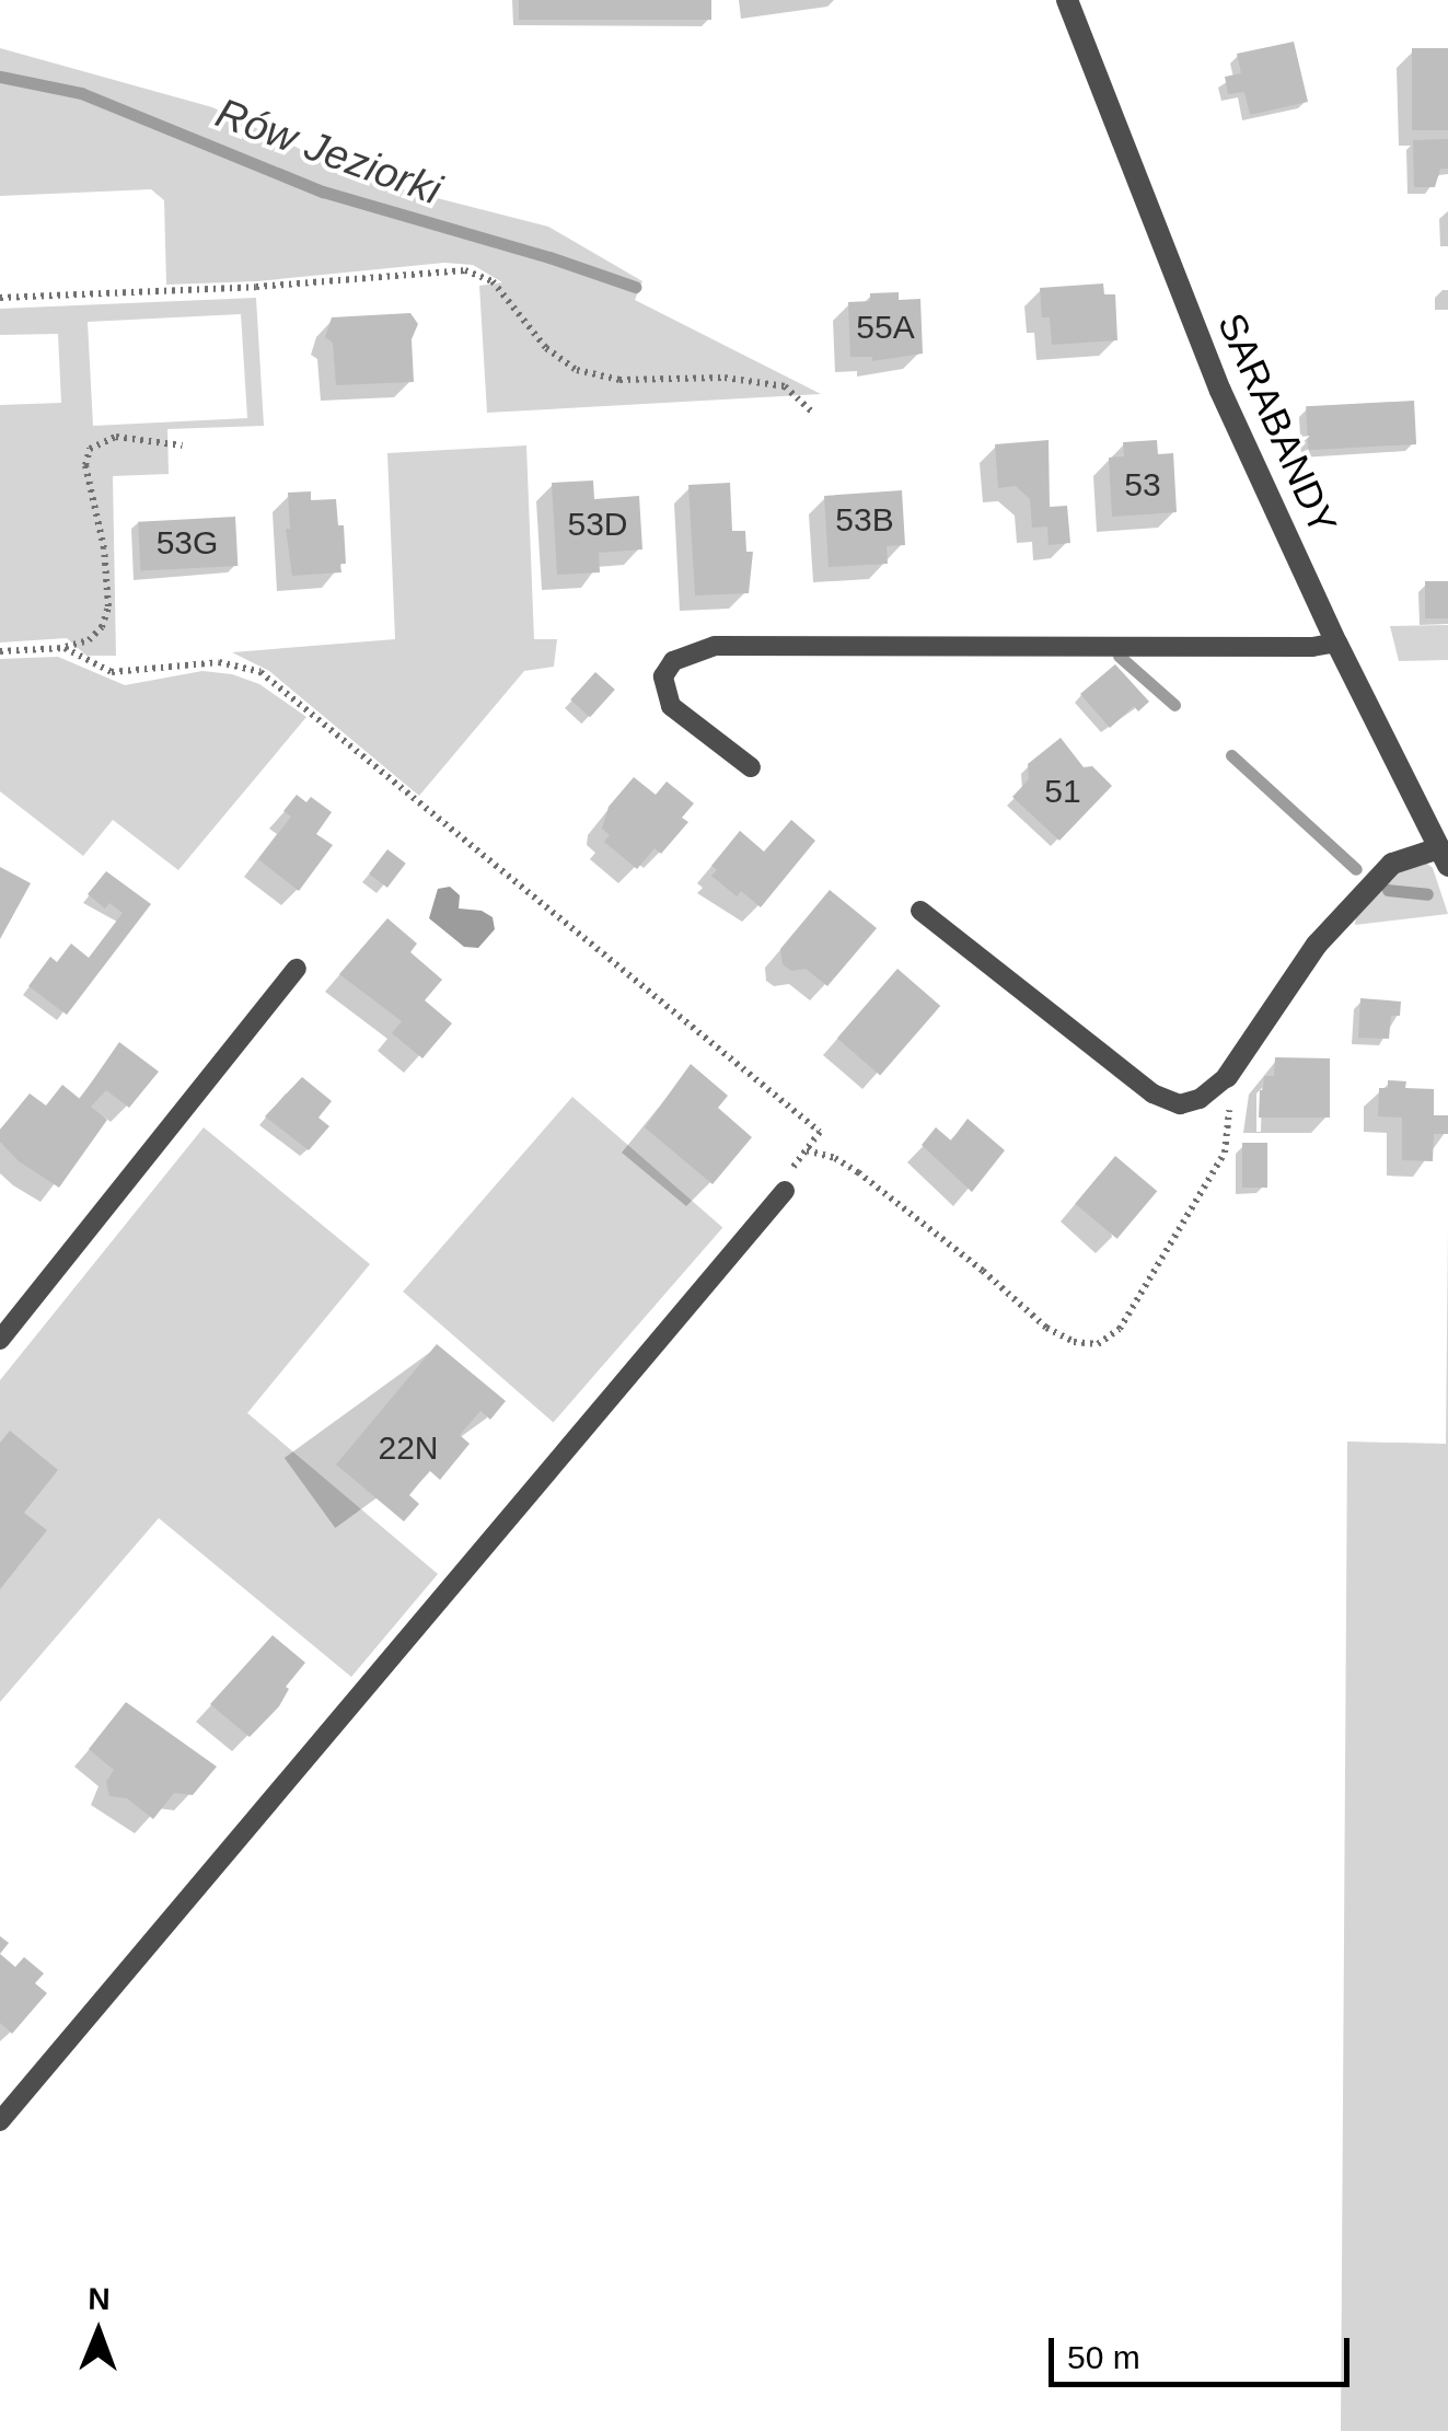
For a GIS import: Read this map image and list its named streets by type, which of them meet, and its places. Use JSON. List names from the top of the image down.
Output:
{
  "streets": {
    "street": ["SARABANDY"]
  },
  "water": ["Rów Jeziorki"],
  "house_numbers": [
    "55A",
    "53",
    "53B",
    "53D",
    "53G",
    "51",
    "22N"
  ],
  "scale_bar": "50 m",
  "north": "top"
}
